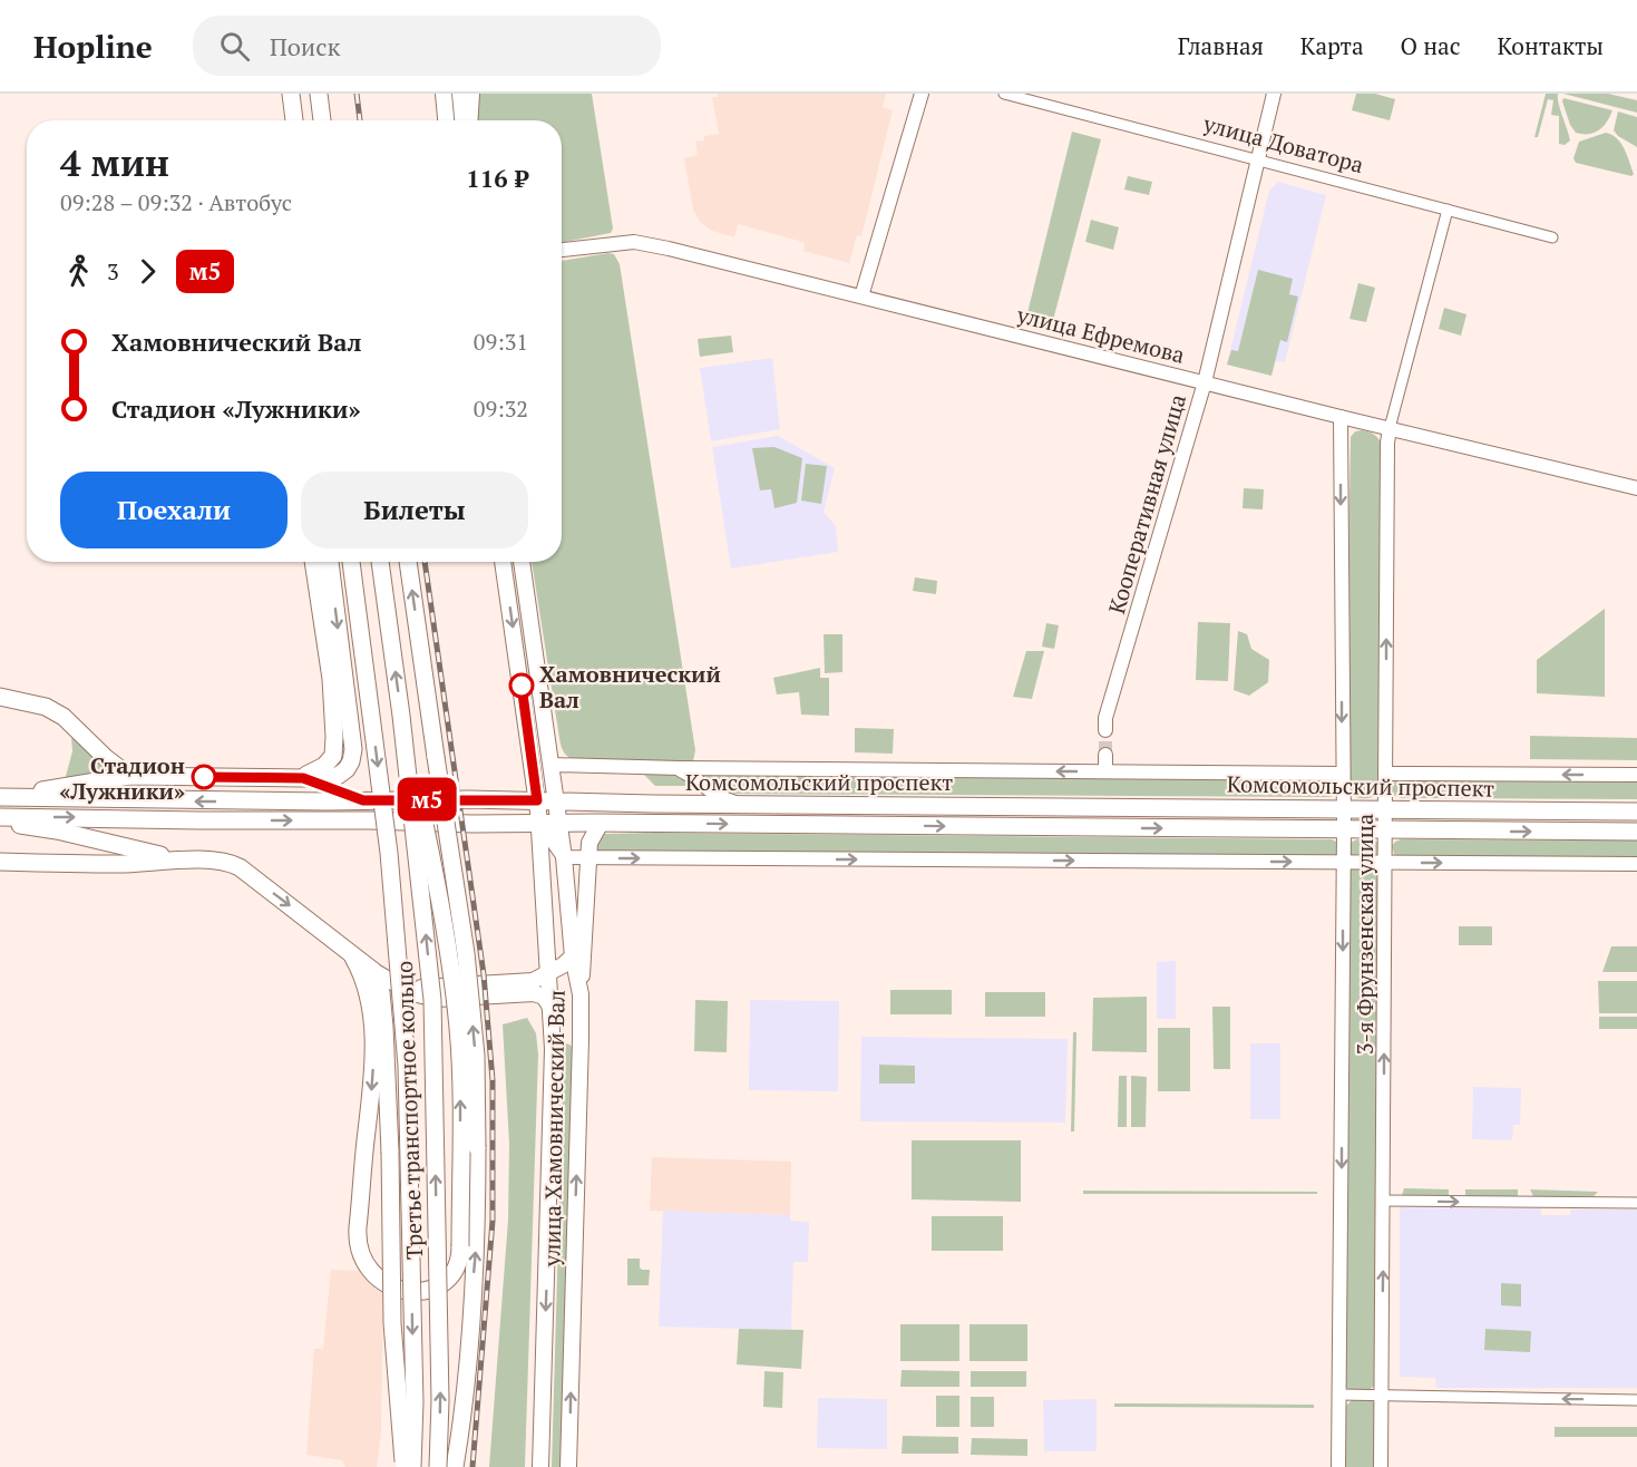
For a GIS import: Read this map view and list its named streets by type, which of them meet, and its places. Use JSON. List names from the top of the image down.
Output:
{
  "streets": {
    "main road": ["Комсомольский проспект", "Третье транспортное кольцо", "улица Хамовнический Вал"],
    "street": [
      "улица Доватора",
      "улица Ефремова",
      "Кооперативная улица",
      "3-я Фрунзенская улица"
    ]
  },
  "crossings": [
    ["улица Доватора", "Кооперативная улица"],
    ["улица Доватора", "3-я Фрунзенская улица"],
    ["улица Ефремова", "Кооперативная улица"],
    ["улица Ефремова", "3-я Фрунзенская улица"],
    ["Комсомольский проспект", "3-я Фрунзенская улица"],
    ["Комсомольский проспект", "улица Хамовнический Вал"]
  ],
  "places": ["Хамовнический Вал", "Стадион «Лужники»"],
  "lines": ["bus line м5"],
  "page": {
    "header": "Hopline",
    "search": "Поиск",
    "nav": [
      "Главная",
      "Карта",
      "О нас",
      "Контакты"
    ],
    "on_map": "м5",
    "heading": ["4 мин", "09:28 – 09:32 · Автобус", "116 ₽"],
    "legs": ["3", "м5"],
    "list": [
      {
        "name": "Хамовнический Вал",
        "value": "09:31"
      },
      {
        "name": "Стадион «Лужники»",
        "value": "09:32"
      }
    ],
    "buttons": ["Поехали", "Билеты"]
  }
}
